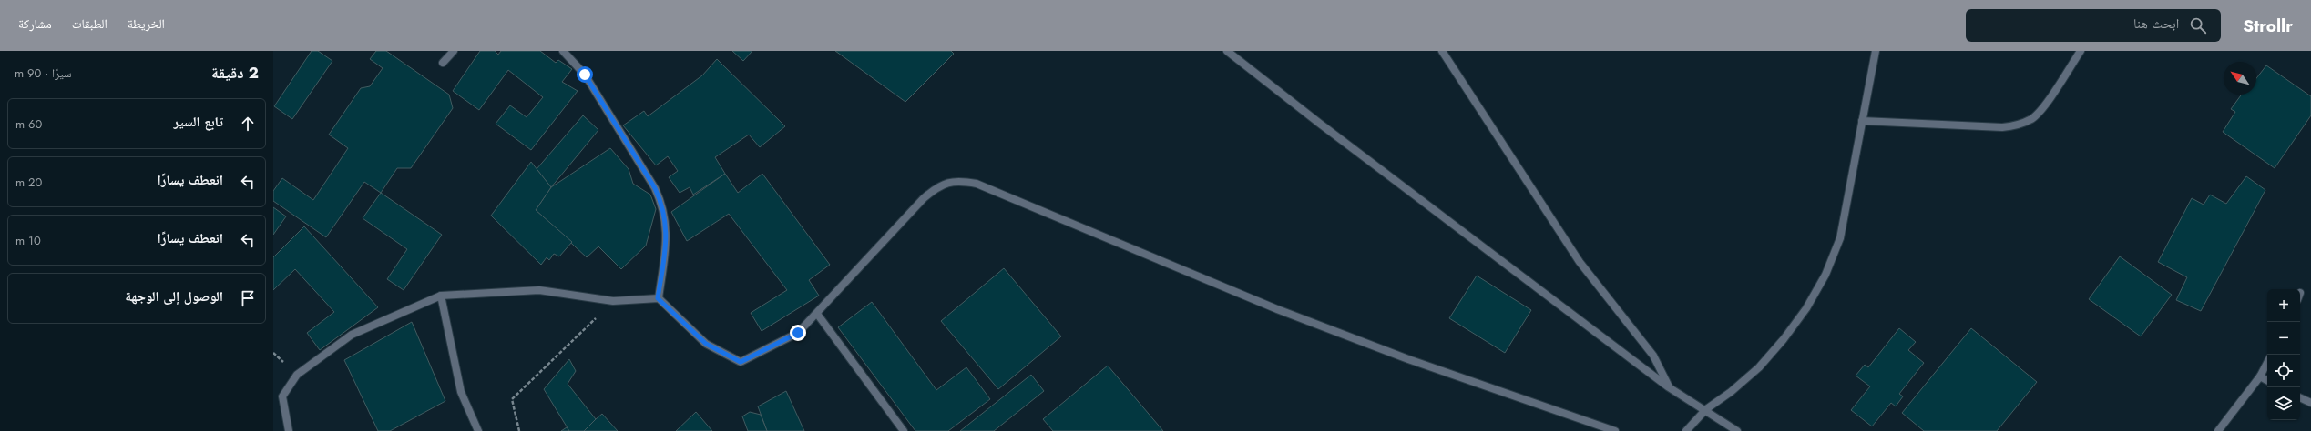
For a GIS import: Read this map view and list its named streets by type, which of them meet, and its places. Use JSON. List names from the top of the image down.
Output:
{
  "north": "top left",
  "page": {
    "header": "Strollr",
    "search": "ابحث هنا",
    "nav": ["الخريطة", "الطبقات", "مشاركة"],
    "heading": ["2 دقيقة", "سيرًا · 90 m"],
    "list": [
      ["تابع السير", "60 m"],
      ["انعطف يسارًا", "20 m"],
      ["انعطف يسارًا", "10 m"],
      "الوصول إلى الوجهة"
    ],
    "map_buttons": ["+", "−"]
  }
}
